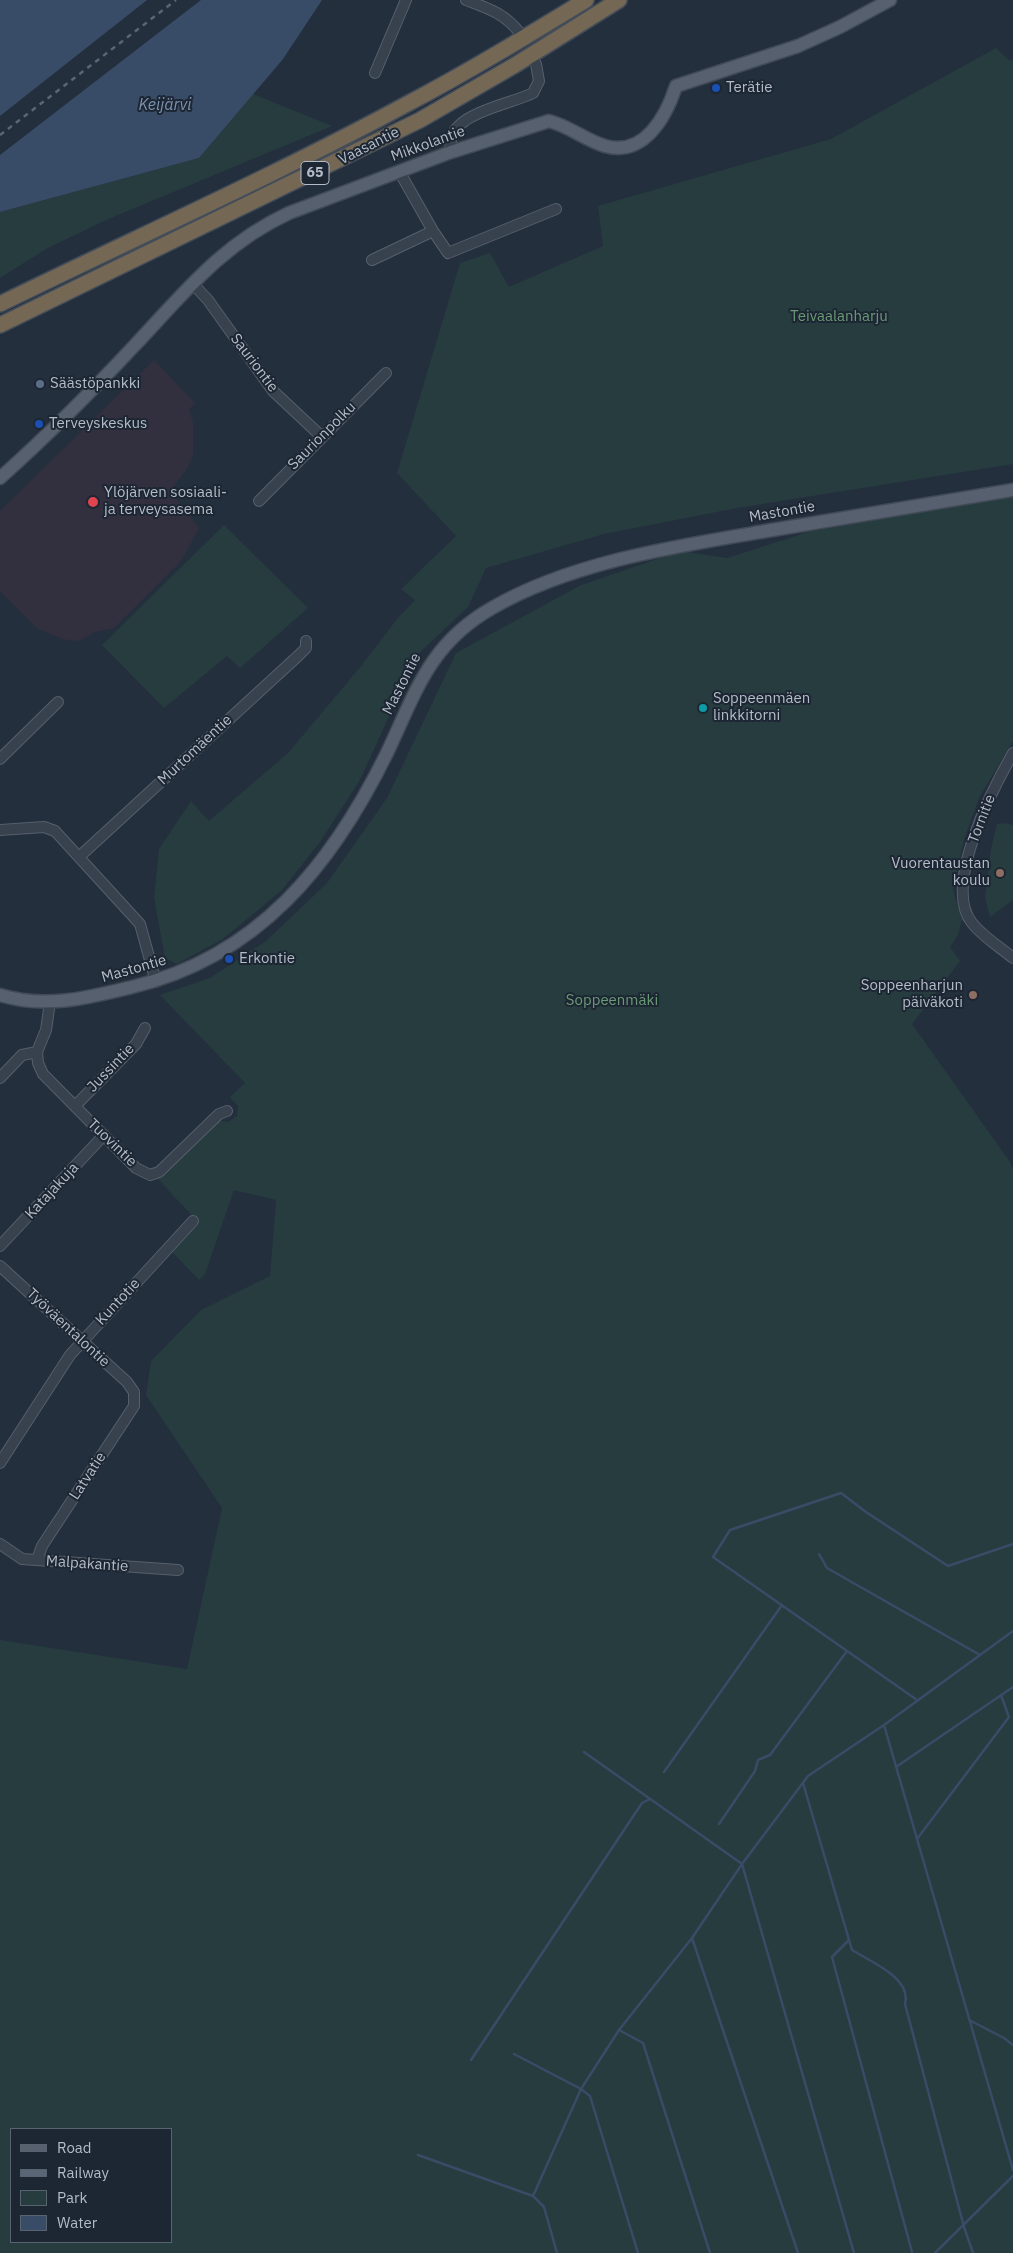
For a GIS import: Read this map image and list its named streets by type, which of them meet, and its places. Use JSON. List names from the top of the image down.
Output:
{
  "streets": {
    "highway": ["Vaasantie", "65"],
    "main road": ["Mikkolantie", "Mastontie"],
    "street": [
      "Sauriontie",
      "Saurionpolku",
      "Murtomäentie",
      "Tornitie",
      "Jussintie",
      "Tuovintie",
      "Katajakuja",
      "Kuntotie",
      "Työväentalontie",
      "Latvatie",
      "Malpakantie"
    ]
  },
  "crossings": [
    ["Mikkolantie", "Sauriontie"],
    ["Sauriontie", "Saurionpolku"],
    ["Jussintie", "Tuovintie"],
    ["Tuovintie", "Katajakuja"],
    ["Kuntotie", "Työväentalontie"],
    ["Työväentalontie", "Latvatie"],
    ["Latvatie", "Malpakantie"]
  ],
  "water": ["Keijärvi"],
  "parks": ["Teivaalanharju", "Soppeenmäki"],
  "places": [
    "Terätie",
    "Säästöpankki",
    "Terveyskeskus",
    "Ylöjärven sosiaali- ja terveysasema",
    "Soppeenmäen linkkitorni",
    "Vuorentaustan koulu",
    "Erkontie",
    "Soppeenharjun päiväkoti"
  ],
  "legend": [
    "Road",
    "Railway",
    "Park",
    "Water"
  ]
}
